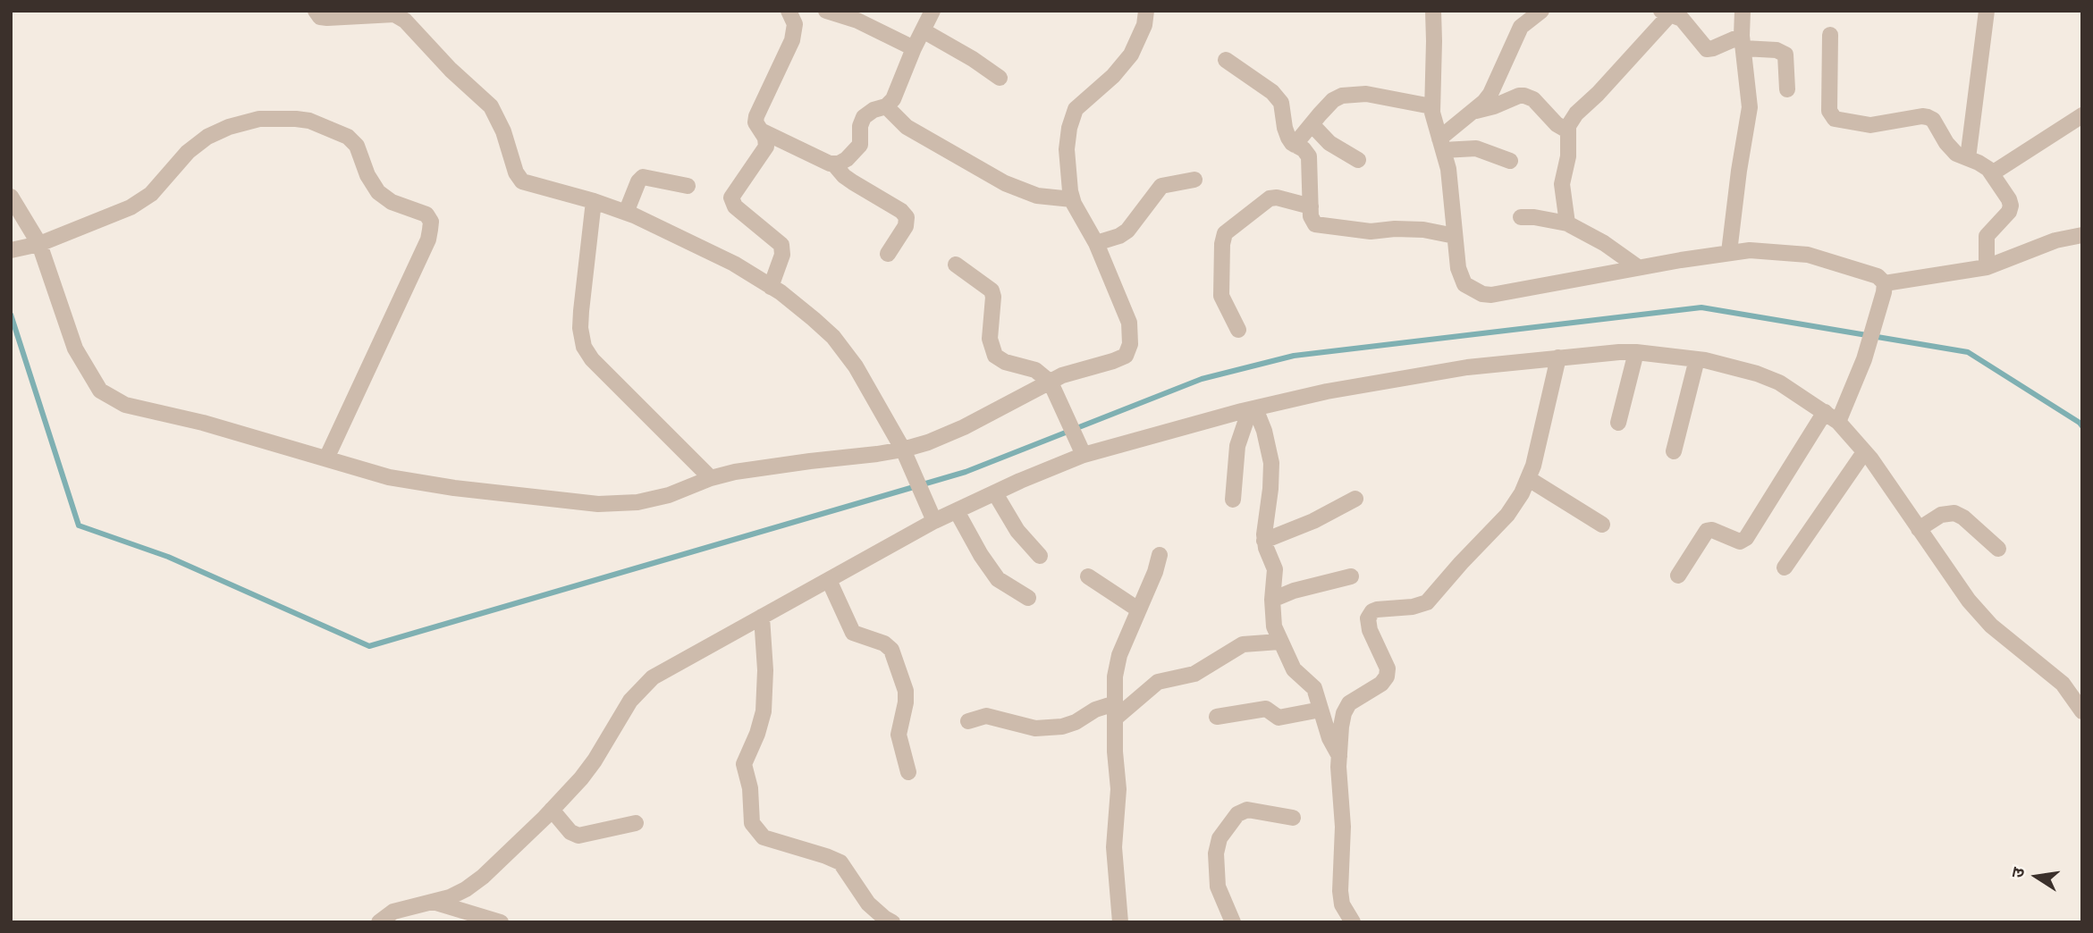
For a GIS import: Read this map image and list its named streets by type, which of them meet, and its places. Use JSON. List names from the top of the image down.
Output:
{
  "north": "left"
}
